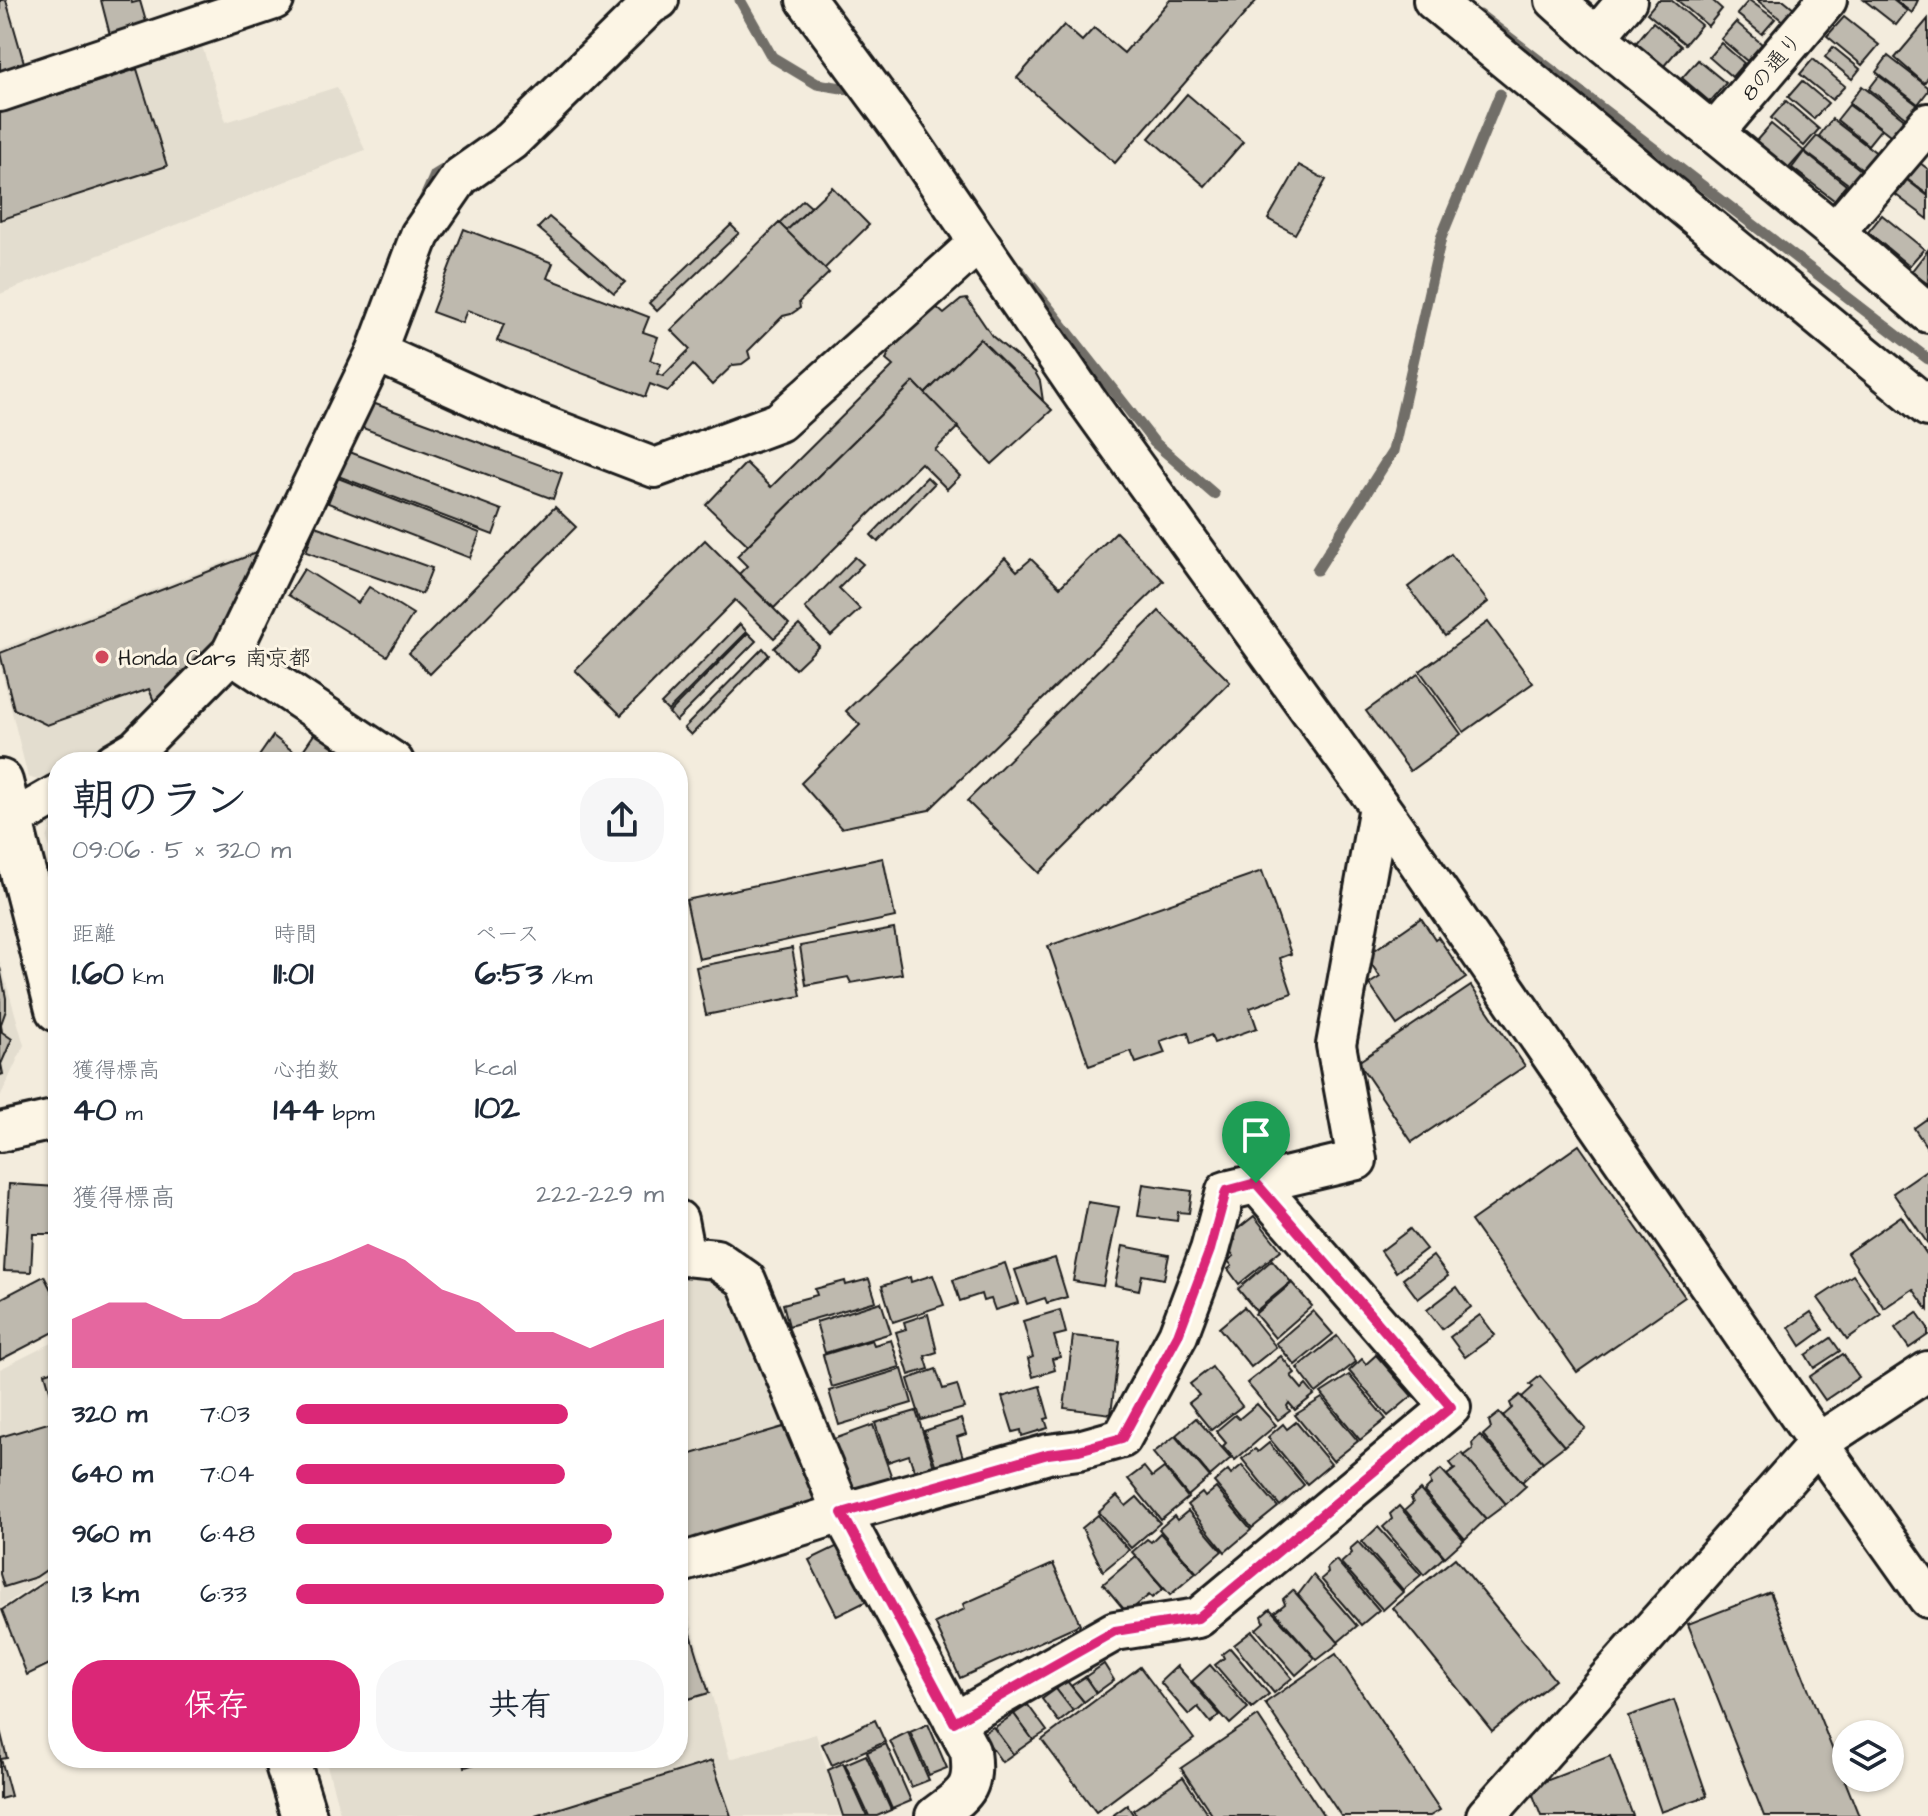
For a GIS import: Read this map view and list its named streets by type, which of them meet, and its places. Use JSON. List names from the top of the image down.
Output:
{
  "streets": {
    "street": ["8の通り"]
  },
  "places": ["Honda Cars 南京都"],
  "page": {
    "heading": ["朝のラン", "09:06 · 5 × 320 m"],
    "stats": [
      ["距離", "1.60 km"],
      ["時間", "11:01"],
      ["ペース", "6:53 /km"],
      ["獲得標高", "40 m"],
      ["心拍数", "144 bpm"],
      ["kcal", "102"]
    ],
    "chart": ["獲得標高", "222–229 m"],
    "list": [
      {
        "name": "320 m",
        "note": "7:03"
      },
      {
        "name": "640 m",
        "note": "7:04"
      },
      {
        "name": "960 m",
        "note": "6:48"
      },
      {
        "name": "1.3 km",
        "note": "6:33"
      }
    ],
    "buttons": ["保存", "共有"]
  }
}
